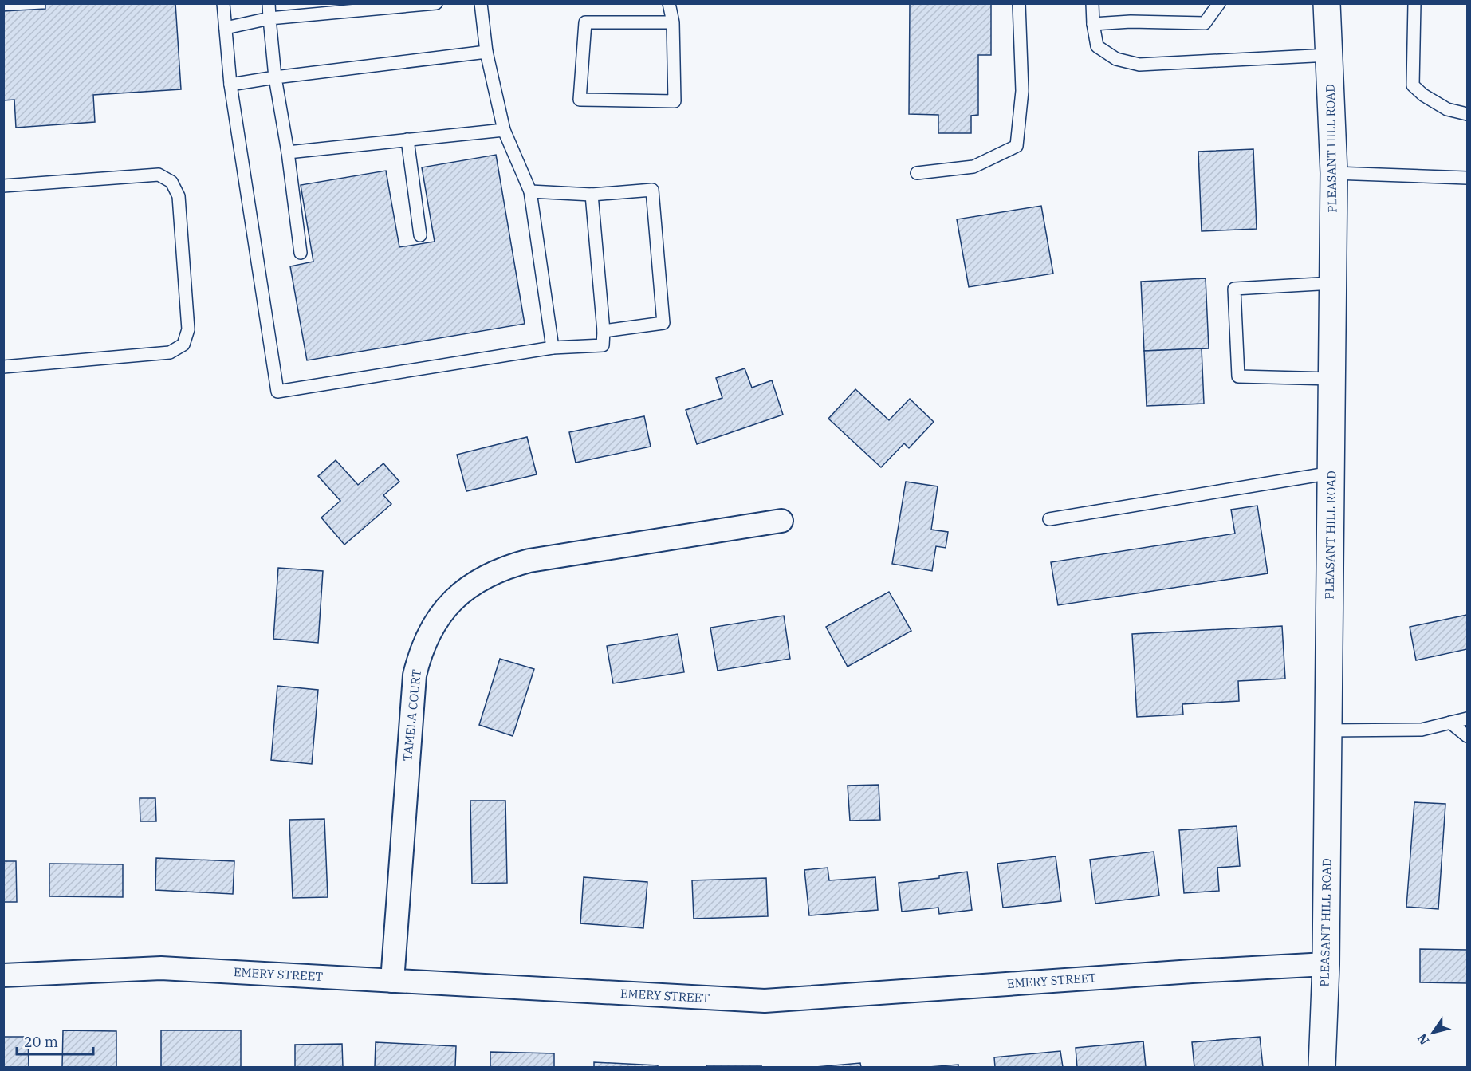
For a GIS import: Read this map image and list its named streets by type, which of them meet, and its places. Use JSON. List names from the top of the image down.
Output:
{
  "streets": {
    "street": ["PLEASANT HILL ROAD", "TAMELA COURT", "EMERY STREET"]
  },
  "crossings": [
    ["PLEASANT HILL ROAD", "EMERY STREET"],
    ["TAMELA COURT", "EMERY STREET"]
  ],
  "scale_bar": "20 m",
  "north": "bottom left"
}
